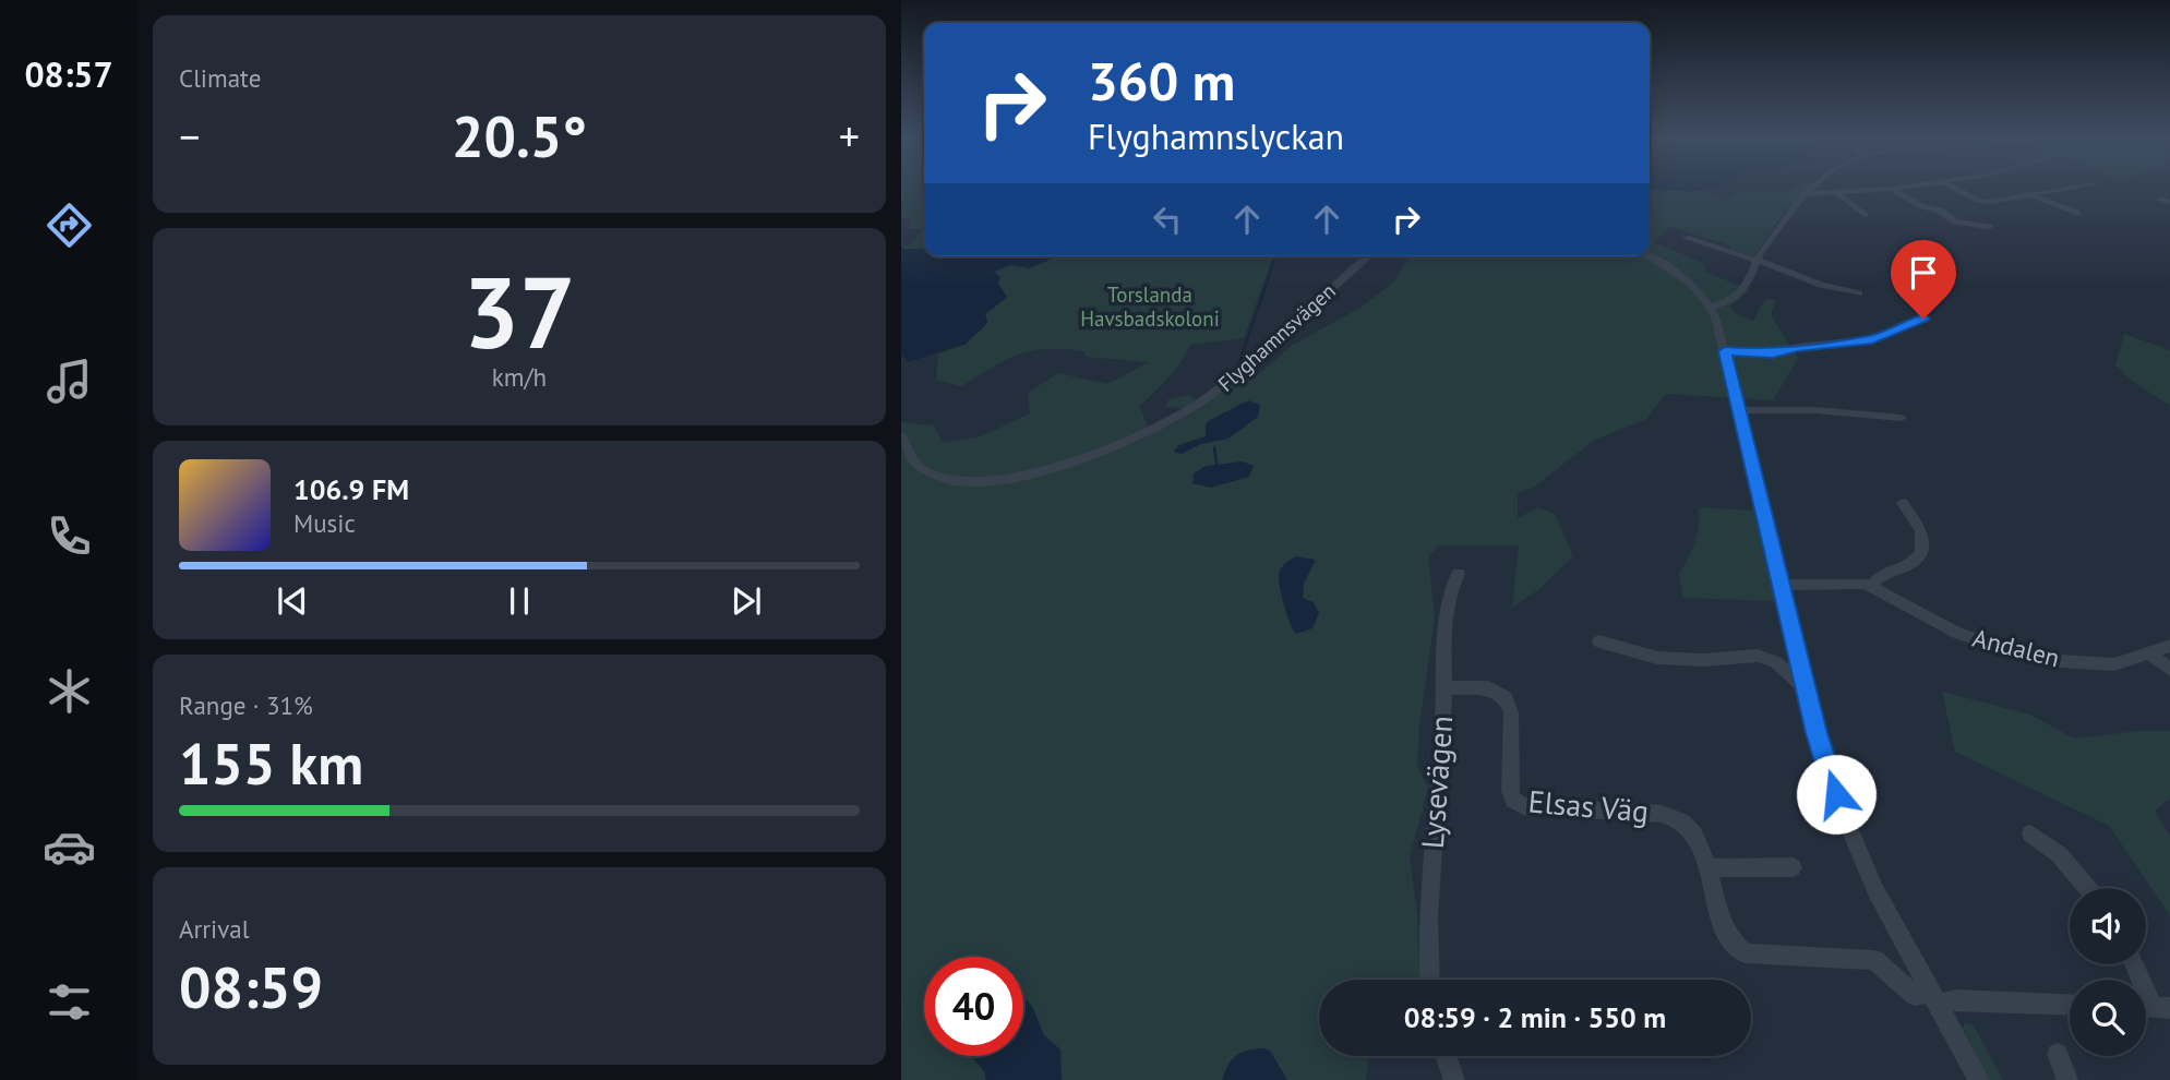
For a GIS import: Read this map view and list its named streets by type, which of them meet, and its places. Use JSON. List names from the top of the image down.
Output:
{
  "streets": {
    "street": [
      "Flyghamnsvägen",
      "Andalen",
      "Lysevägen",
      "Elsas Väg"
    ]
  },
  "crossings": [
    ["Lysevägen", "Elsas Väg"]
  ],
  "parks": ["Torslanda Havsbadskoloni"],
  "page": {
    "tabs": "08:57",
    "tile": [
      "Climate",
      ["37", "km/h"],
      ["Range · 31%", "155 km"],
      ["Arrival", "08:59"]
    ],
    "turn": ["360 m", "Flyghamnslyckan"],
    "heat": ["−", "20.5°", "+"],
    "song": ["106.9 FM", "Music"],
    "limit": "40",
    "trip": "08:59 · 2 min · 550 m"
  }
}
